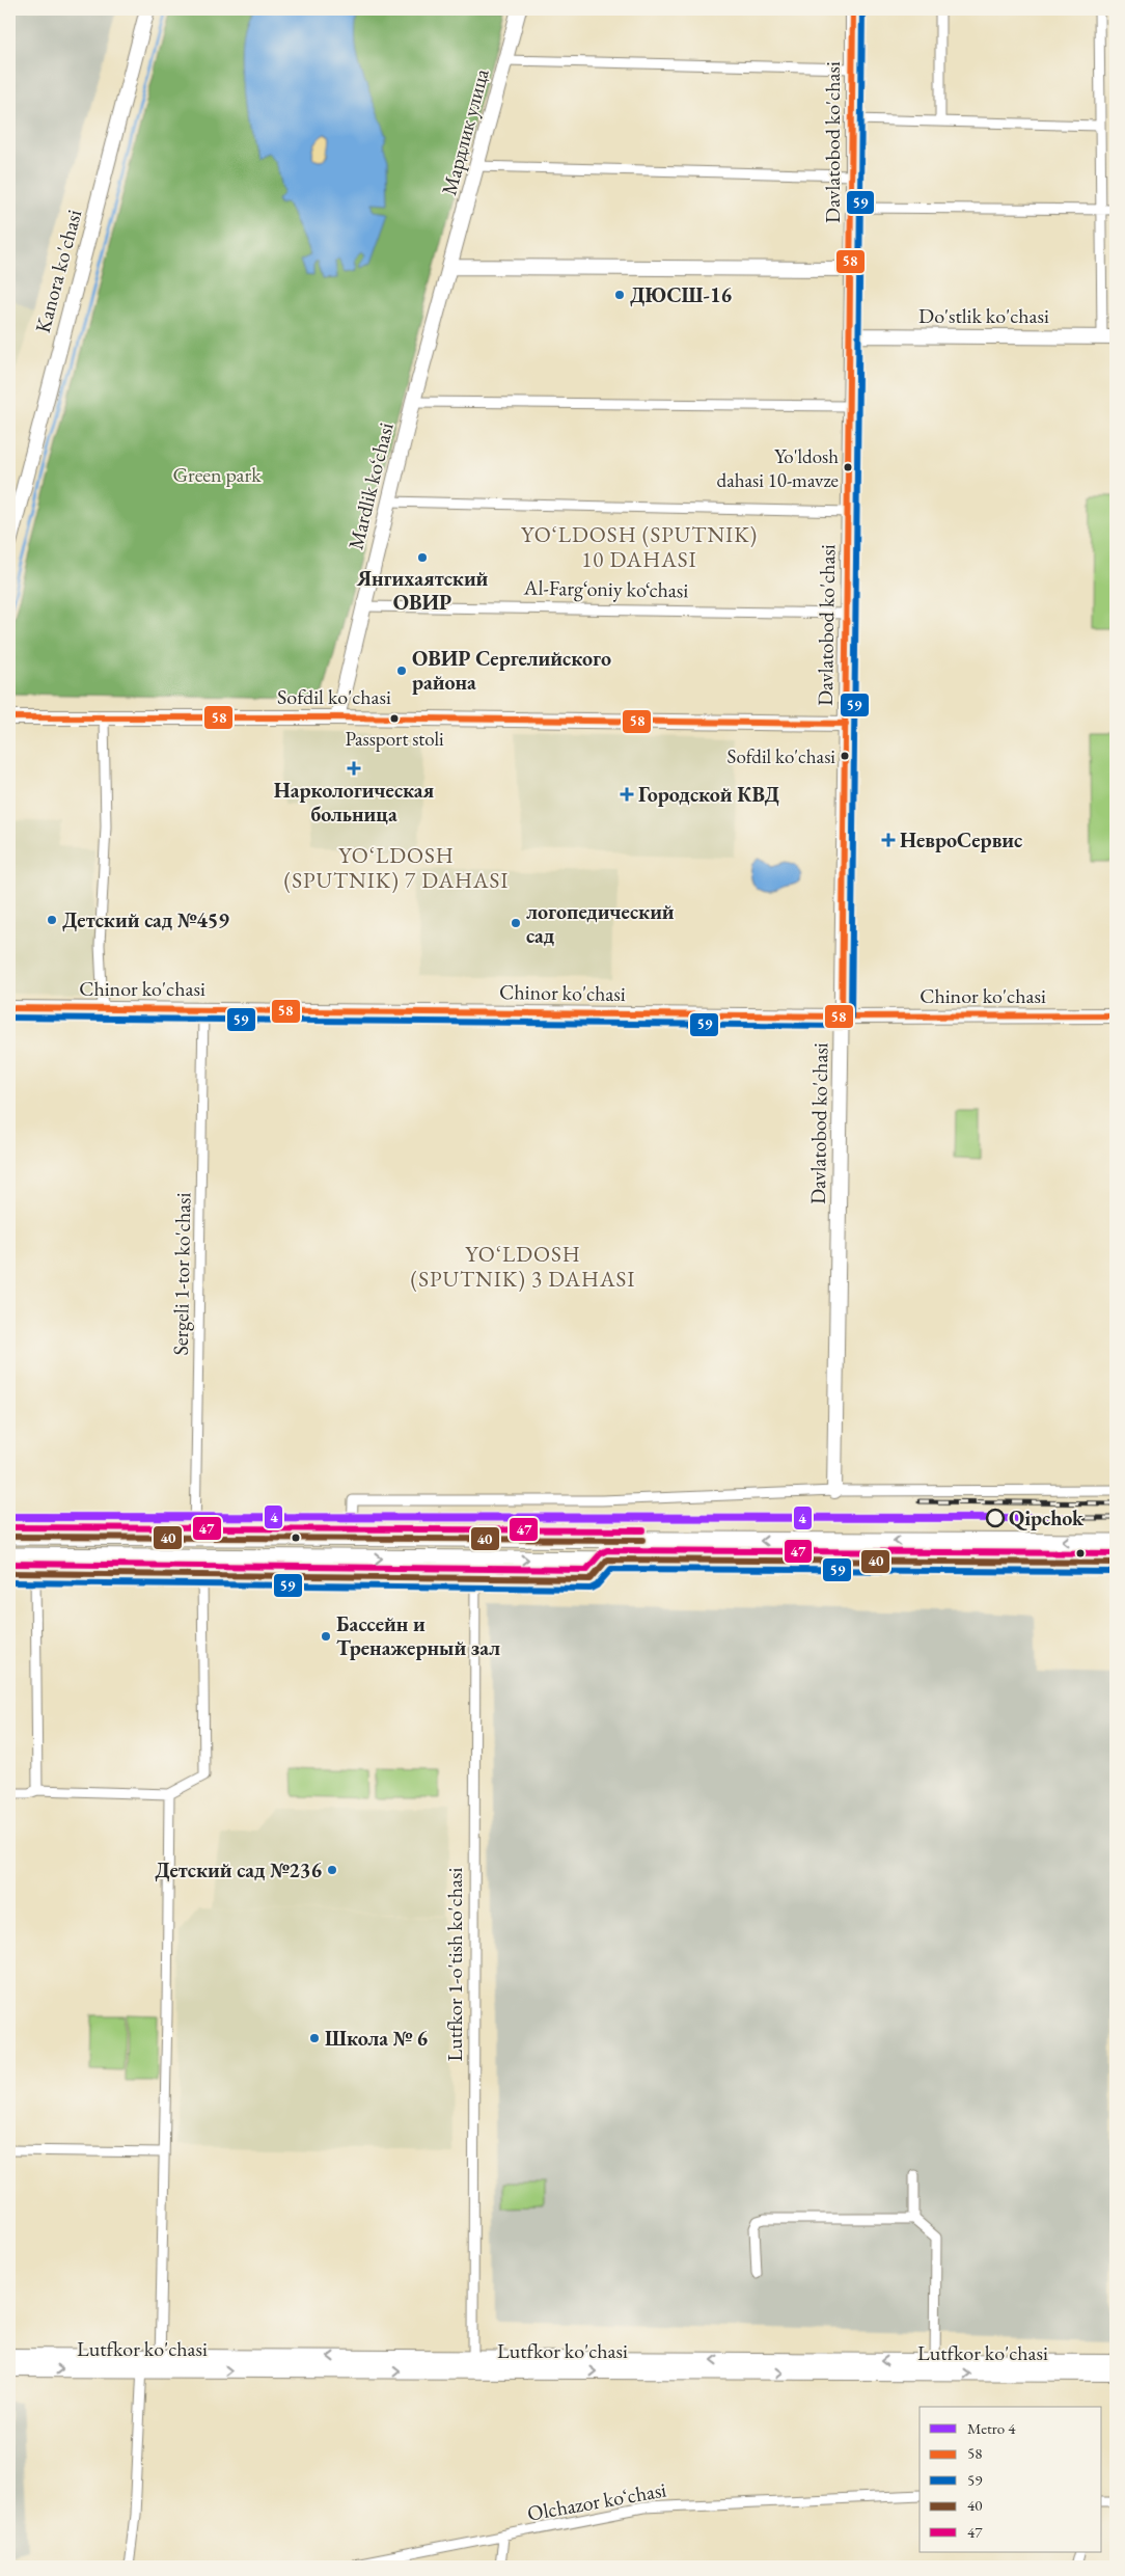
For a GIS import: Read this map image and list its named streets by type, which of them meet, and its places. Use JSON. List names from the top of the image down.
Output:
{
  "streets": {
    "street": [
      "Мардлик улица",
      "Davlatobod ko'chasi",
      "Kanora ko'chasi",
      "Do'stlik ko'chasi",
      "Mardlik ko‘chasi",
      "Al-Farg‘oniy ko‘chasi",
      "Sofdil ko'chasi",
      "Chinor ko'chasi",
      "Sergeli 1-tor ko'chasi",
      "Lutfkor 1-o'tish ko'chasi",
      "Lutfkor ko'chasi",
      "Olchazor koʻchasi"
    ]
  },
  "crossings": [
    ["Мардлик улица", "Mardlik ko‘chasi"],
    ["Davlatobod ko'chasi", "Do'stlik ko'chasi"],
    ["Davlatobod ko'chasi", "Al-Farg‘oniy ko‘chasi"],
    ["Davlatobod ko'chasi", "Sofdil ko'chasi"],
    ["Davlatobod ko'chasi", "Chinor ko'chasi"],
    ["Mardlik ko‘chasi", "Al-Farg‘oniy ko‘chasi"],
    ["Mardlik ko‘chasi", "Sofdil ko'chasi"],
    ["Chinor ko'chasi", "Sergeli 1-tor ko'chasi"],
    ["Lutfkor 1-o'tish ko'chasi", "Lutfkor ko'chasi"]
  ],
  "districts": ["YO‘LDOSH (SPUTNIK) 10 DAHASI", "YO‘LDOSH (SPUTNIK) 7 DAHASI", "YO‘LDOSH (SPUTNIK) 3 DAHASI"],
  "parks": ["Green park"],
  "places": {
    "other": [
      "ДЮСШ-16",
      "Yo'ldosh dahasi 10-mavze",
      "Янгихаятский ОВИР",
      "ОВИР Сергелийского района",
      "Passport stoli",
      "Sofdil ko'chasi",
      "Детский сад №459",
      "логопедический сад",
      "Qipchok",
      "Бассейн и Тренажерный зал",
      "Детский сад №236",
      "Школа № 6"
    ],
    "health": ["Наркологическая больница", "Городской КВД", "НевроСервис"]
  },
  "lines": [
    "transit line 58",
    "transit line 59",
    "metro line 4",
    "transit line 47",
    "transit line 40"
  ],
  "legend": [
    "Metro 4",
    "58",
    "59",
    "40",
    "47"
  ]
}
